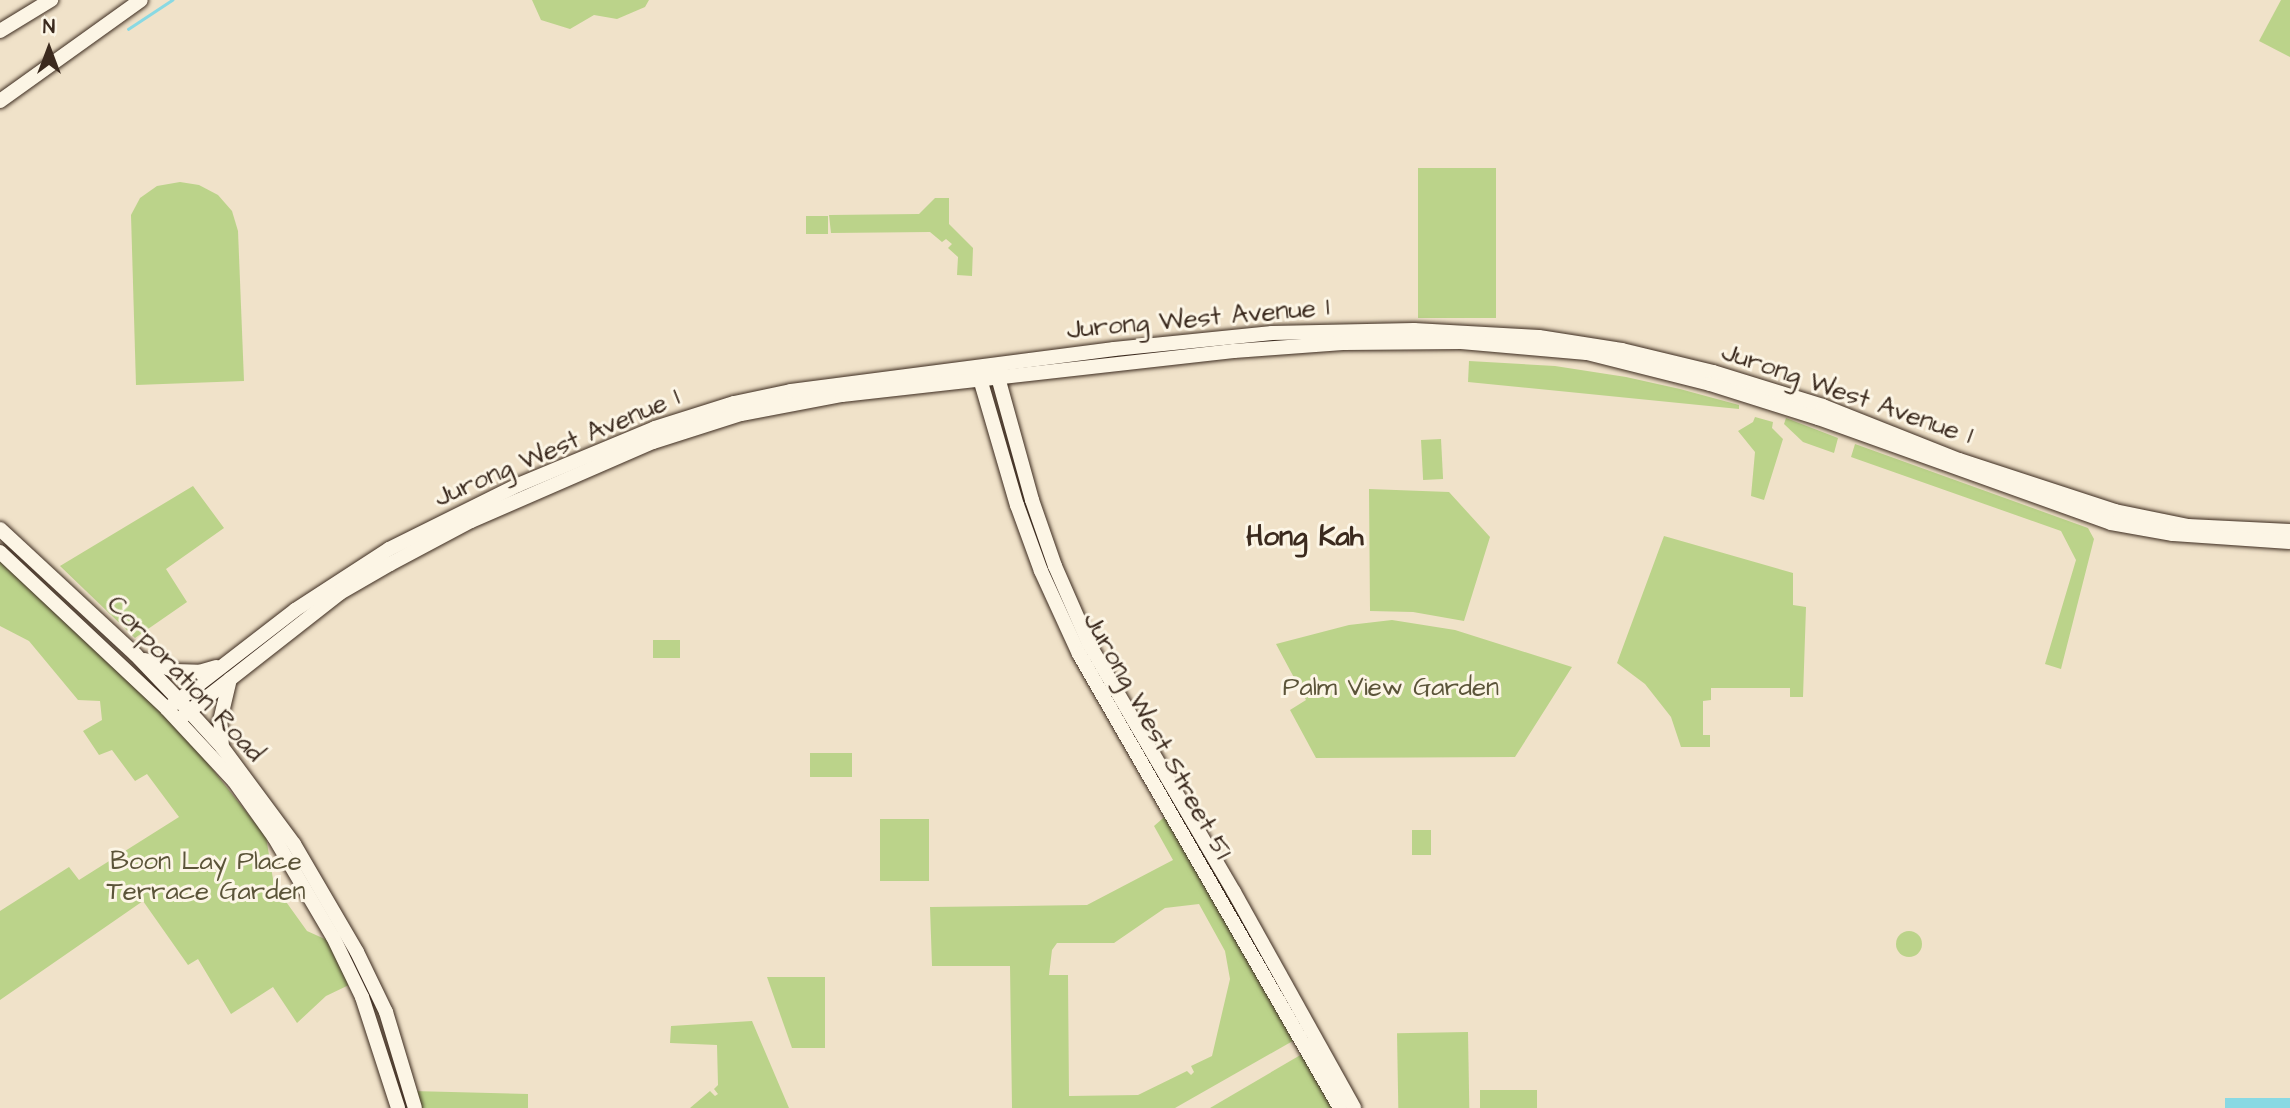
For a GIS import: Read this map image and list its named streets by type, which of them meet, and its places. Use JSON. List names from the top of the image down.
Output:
{
  "streets": {
    "street": ["Jurong West Avenue 1", "Corporation Road", "Jurong West Street 51"]
  },
  "crossings": [
    ["Jurong West Avenue 1", "Corporation Road"],
    ["Jurong West Avenue 1", "Jurong West Street 51"]
  ],
  "districts": ["Hong Kah"],
  "parks": ["Palm View Garden", "Boon Lay Place Terrace Garden"],
  "north": "top"
}
